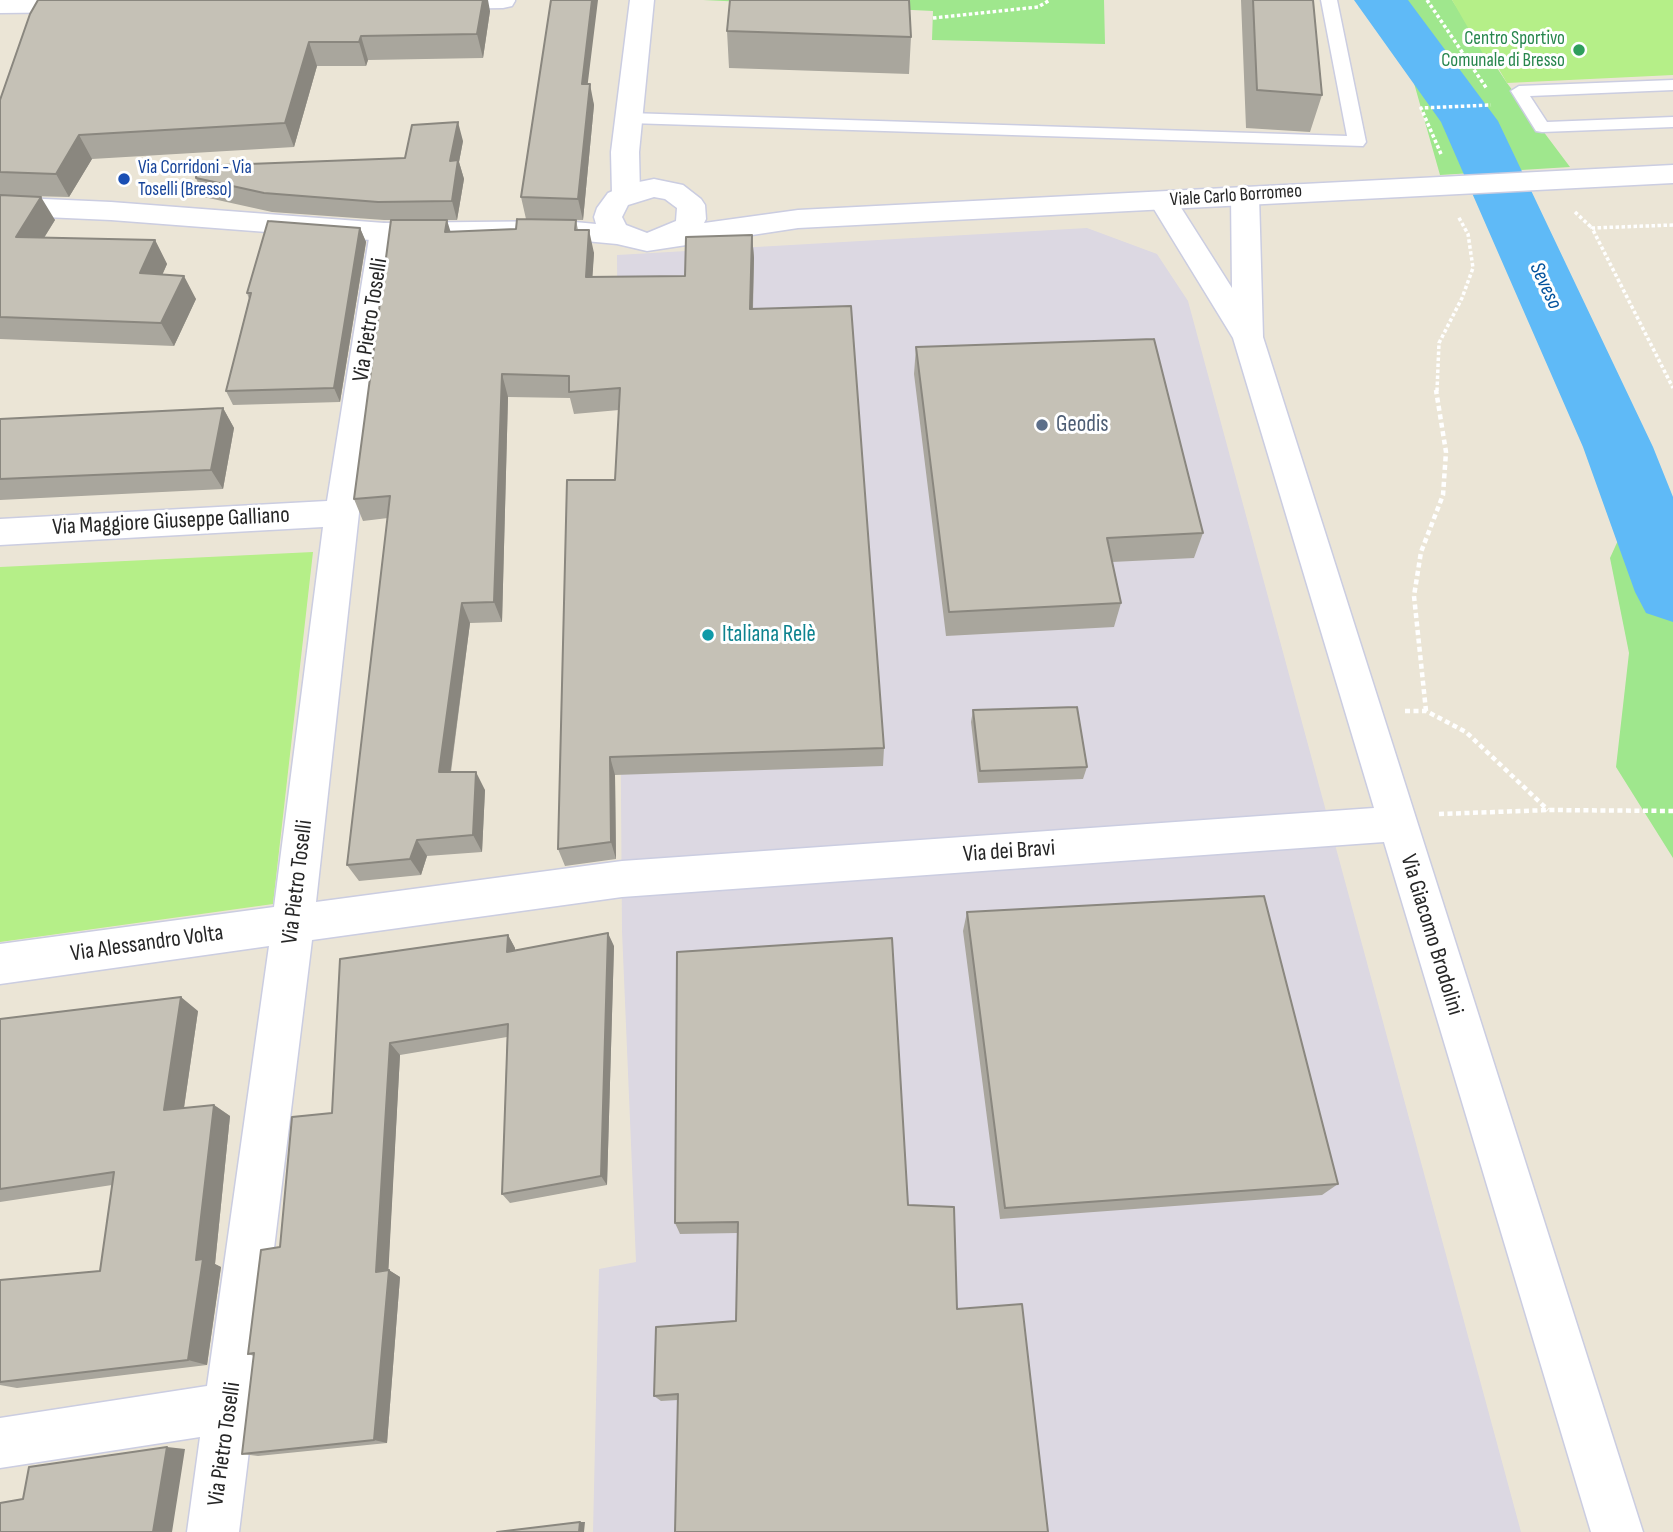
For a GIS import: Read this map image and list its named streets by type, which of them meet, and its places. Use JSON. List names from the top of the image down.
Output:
{
  "streets": {
    "street": [
      "Viale Carlo Borromeo",
      "Via Pietro Toselli",
      "Via Maggiore Giuseppe Galliano",
      "Via dei Bravi",
      "Via Giacomo Brodolini",
      "Via Alessandro Volta"
    ]
  },
  "crossings": [
    ["Viale Carlo Borromeo", "Via Giacomo Brodolini"],
    ["Via Pietro Toselli", "Via Maggiore Giuseppe Galliano"],
    ["Via Pietro Toselli", "Via dei Bravi"],
    ["Via Pietro Toselli", "Via Alessandro Volta"],
    ["Via dei Bravi", "Via Giacomo Brodolini"],
    ["Via dei Bravi", "Via Alessandro Volta"]
  ],
  "water": ["Seveso"],
  "places": [
    "Centro Sportivo Comunale di Bresso",
    "Via Corridoni - Via Toselli (Bresso)",
    "Geodis",
    "Italiana Relè"
  ]
}
